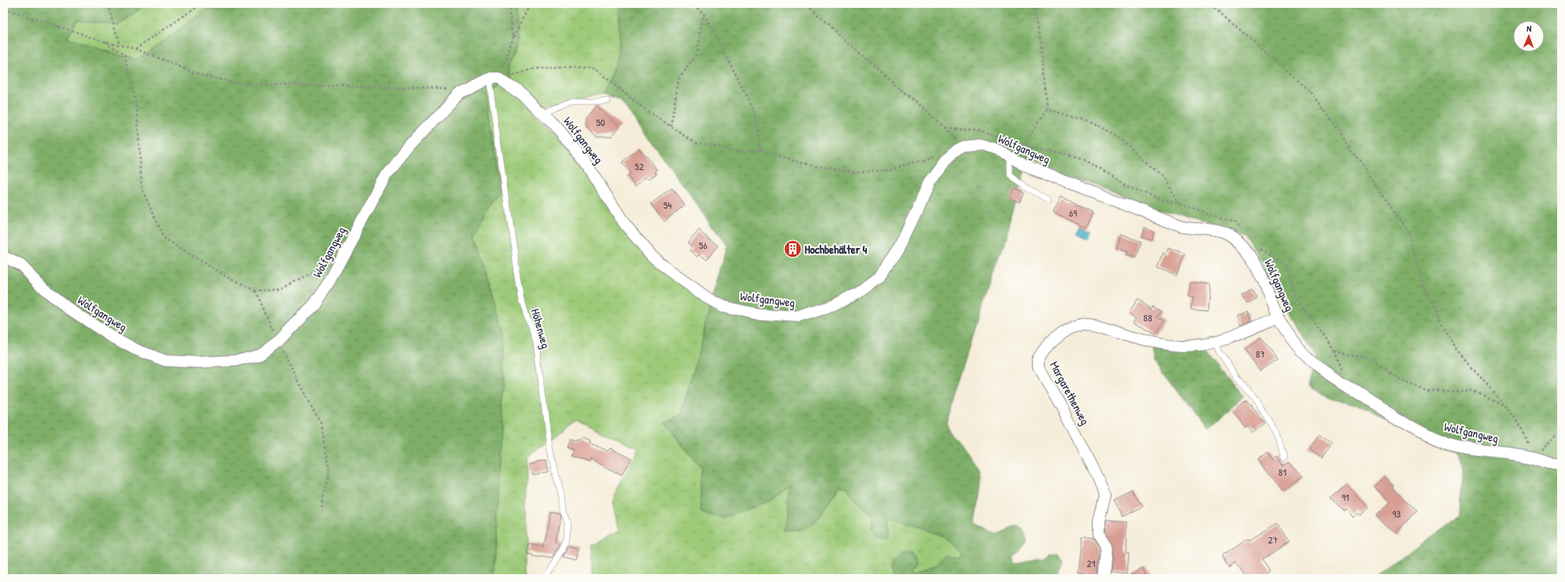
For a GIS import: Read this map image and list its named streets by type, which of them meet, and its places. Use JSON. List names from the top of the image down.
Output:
{
  "streets": {
    "street": ["Wolfgangweg", "Margarethenweg"],
    "lane": ["Höhenweg"]
  },
  "crossings": [
    ["Wolfgangweg", "Höhenweg"],
    ["Wolfgangweg", "Margarethenweg"]
  ],
  "places": {
    "building": ["Hochbehälter 4"]
  },
  "house_numbers": [
    "50",
    "52",
    "54",
    "69",
    "56",
    "88",
    "87",
    "81",
    "91",
    "93",
    "27",
    "21"
  ],
  "north": "top"
}
